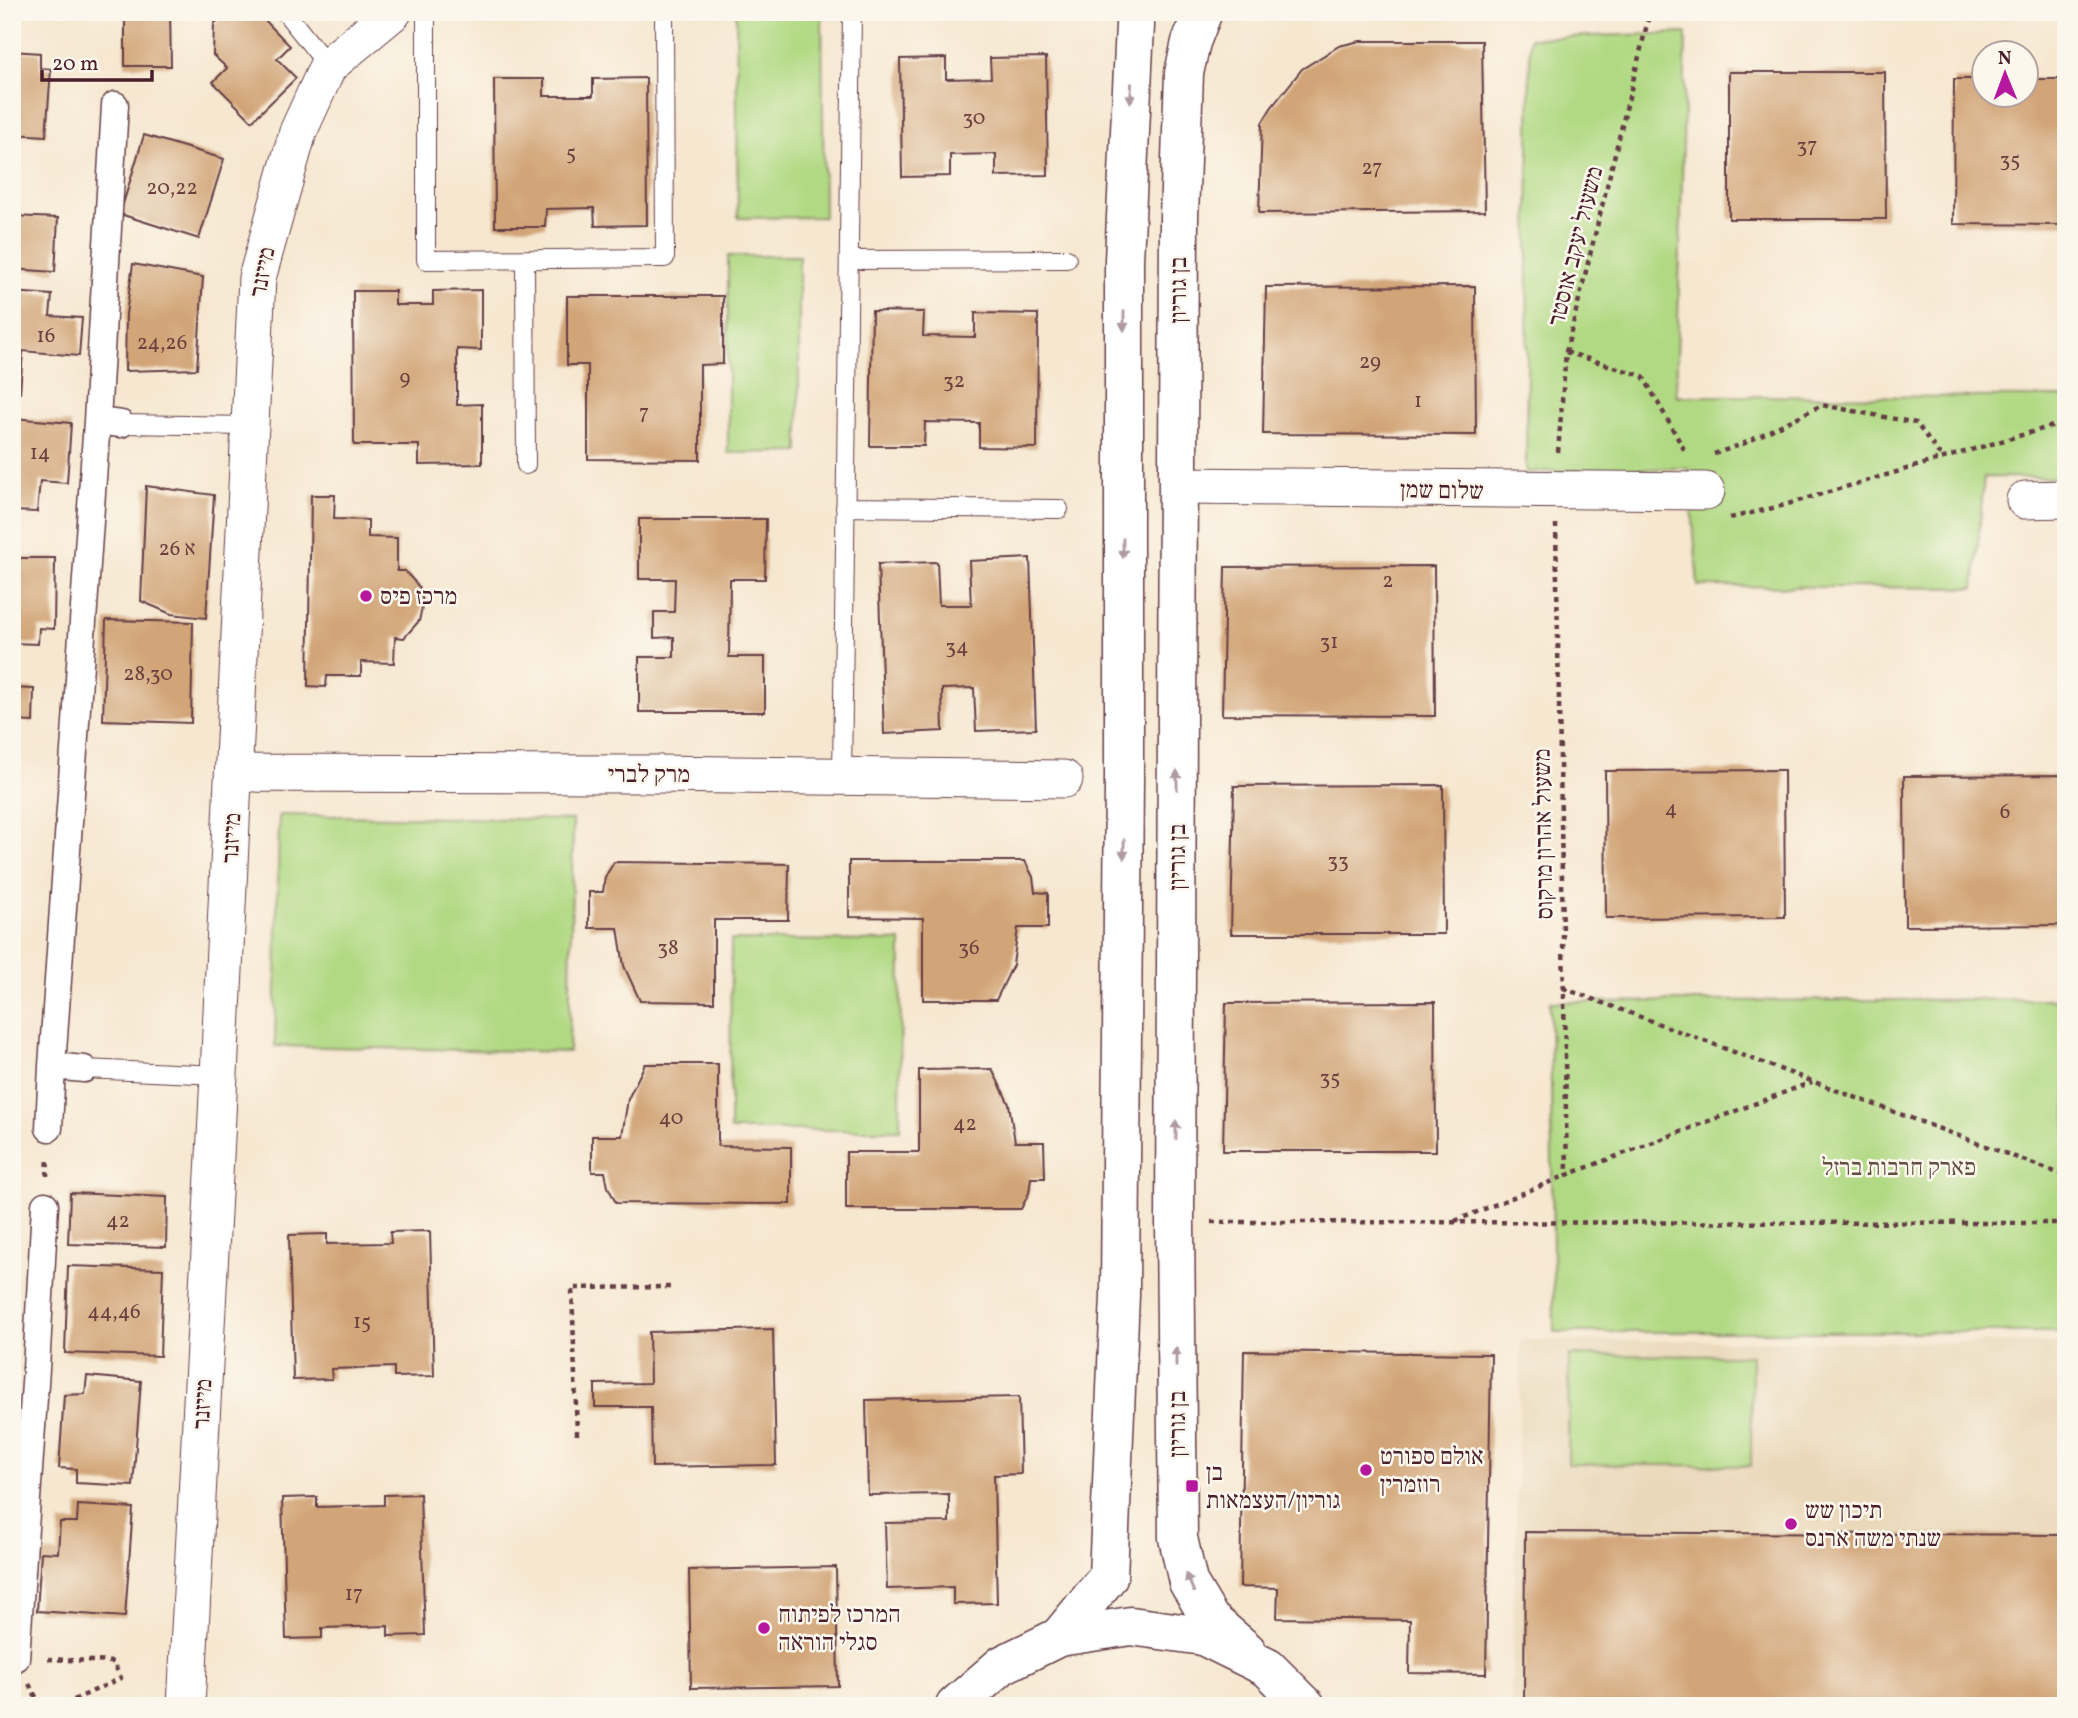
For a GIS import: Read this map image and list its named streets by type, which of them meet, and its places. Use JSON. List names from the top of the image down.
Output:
{
  "streets": {
    "street": [
      "מייזנר",
      "בן גוריון",
      "שלום שמן",
      "מרק לברי"
    ],
    "path": ["משעול יעקב אוסטר", "משעול אהרון מרקוס"]
  },
  "crossings": [
    ["משעול יעקב אוסטר", "שלום שמן"],
    ["משעול יעקב אוסטר", "משעול אהרון מרקוס"],
    ["מייזנר", "מרק לברי"],
    ["בן גוריון", "שלום שמן"],
    ["שלום שמן", "משעול אהרון מרקוס"]
  ],
  "parks": ["פארק חרבות ברזל"],
  "places": {
    "other": [
      "מרכז פיס",
      "אולם ספורט רוזמרין",
      "תיכון שש שנתי משה ארנס",
      "המרכז לפיתוח סגלי הוראה"
    ],
    "transit": ["בן גוריון/העצמאות"]
  },
  "house_numbers": [
    "30",
    "37",
    "5",
    "35",
    "27",
    "20,22",
    "16",
    "24,26",
    "29",
    "9",
    "32",
    "1",
    "7",
    "14",
    "26 א",
    "2",
    "31",
    "34",
    "28,30",
    "4",
    "6",
    "33",
    "38",
    "36",
    "35",
    "40",
    "42",
    "42",
    "44,46",
    "15",
    "17"
  ],
  "scale_bar": "20 m",
  "north": "top"
}
